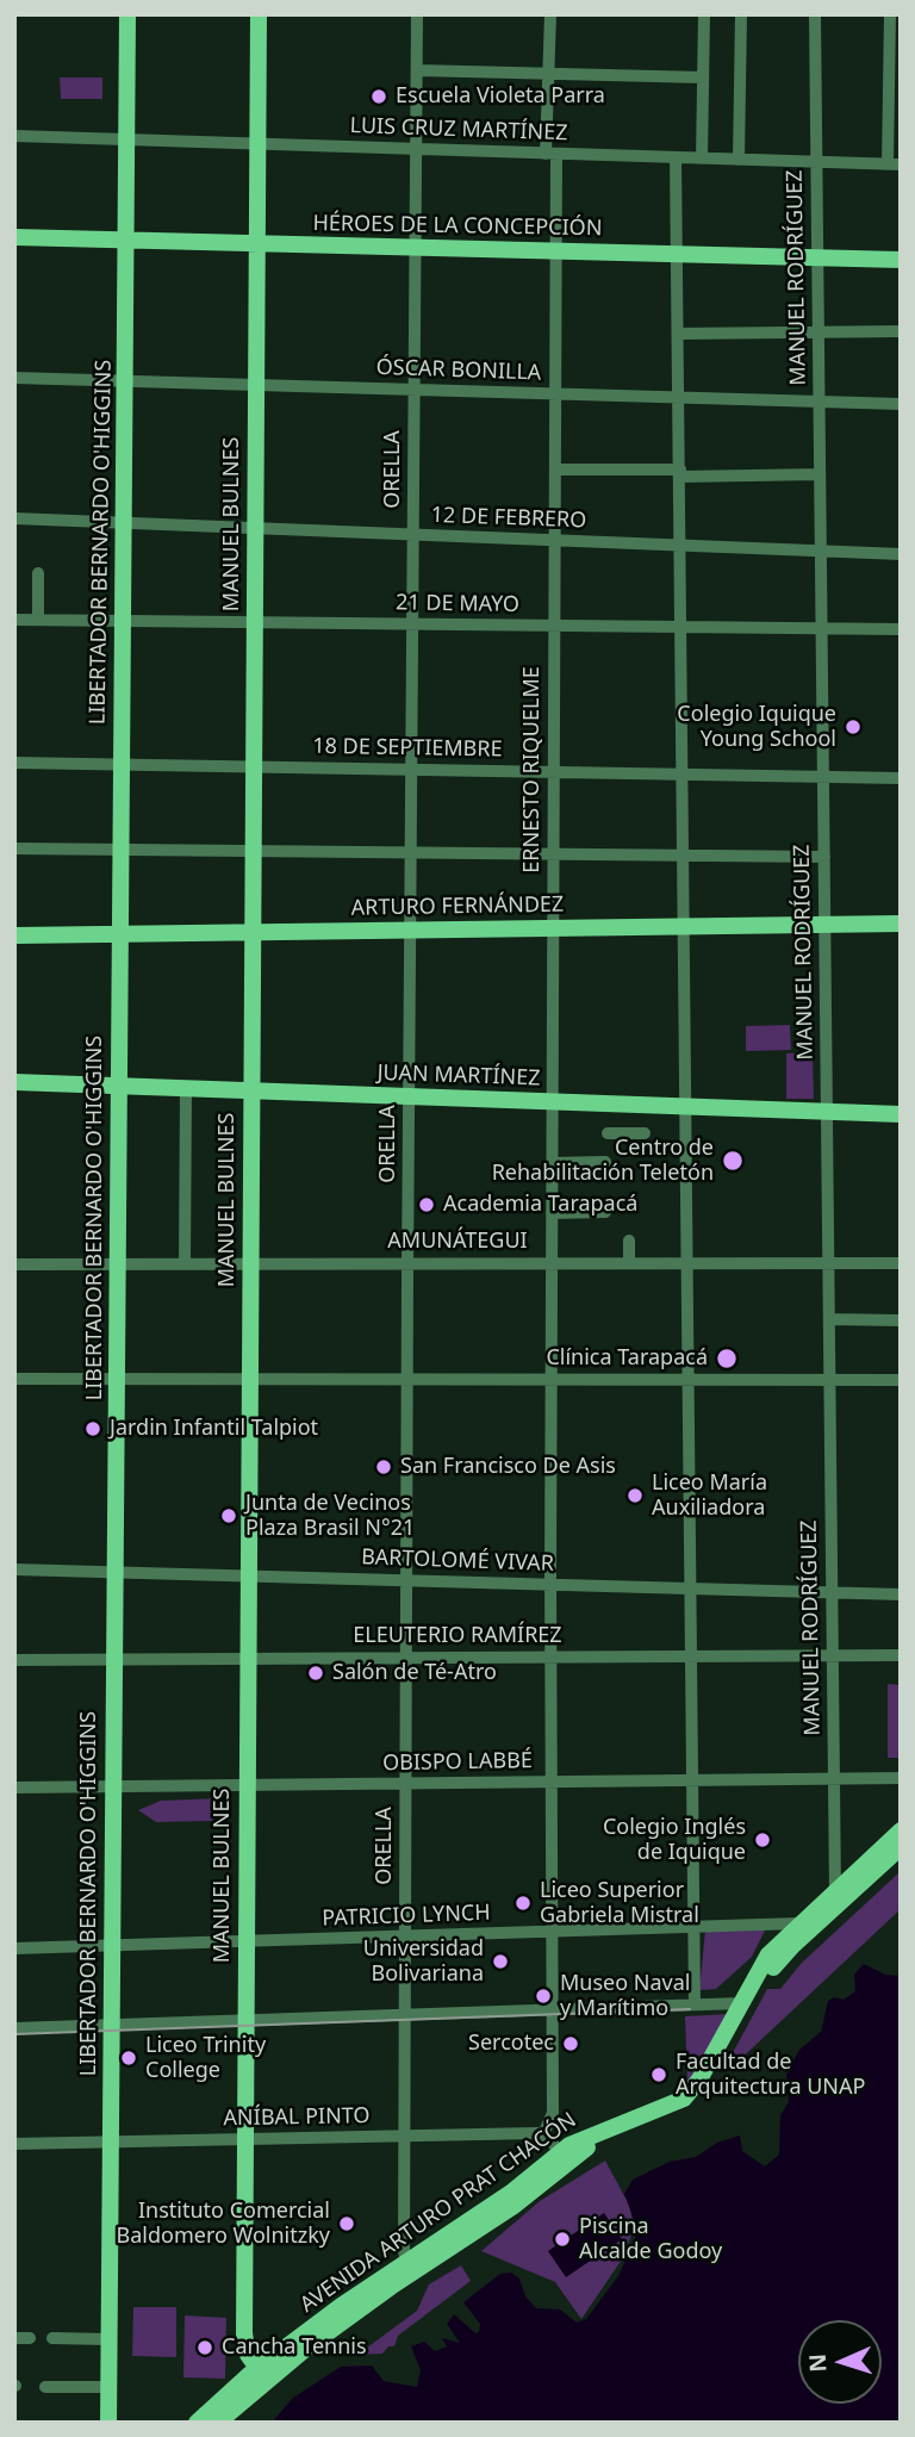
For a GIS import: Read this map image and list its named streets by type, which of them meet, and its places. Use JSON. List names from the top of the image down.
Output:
{
  "streets": {
    "main road": [
      "HÉROES DE LA CONCEPCIÓN",
      "MANUEL BULNES",
      "LIBERTADOR BERNARDO O'HIGGINS",
      "ARTURO FERNÁNDEZ",
      "JUAN MARTÍNEZ",
      "AVENIDA ARTURO PRAT CHACÓN"
    ],
    "street": [
      "LUIS CRUZ MARTÍNEZ",
      "MANUEL RODRÍGUEZ",
      "ÓSCAR BONILLA",
      "ORELLA",
      "12 DE FEBRERO",
      "21 DE MAYO",
      "18 DE SEPTIEMBRE",
      "ERNESTO RIQUELME",
      "AMUNÁTEGUI",
      "BARTOLOMÉ VIVAR",
      "ELEUTERIO RAMÍREZ",
      "OBISPO LABBÉ",
      "PATRICIO LYNCH",
      "ANÍBAL PINTO"
    ]
  },
  "crossings": [
    ["LUIS CRUZ MARTÍNEZ", "MANUEL RODRÍGUEZ"],
    ["LUIS CRUZ MARTÍNEZ", "ORELLA"],
    ["LUIS CRUZ MARTÍNEZ", "MANUEL BULNES"],
    ["LUIS CRUZ MARTÍNEZ", "LIBERTADOR BERNARDO O'HIGGINS"],
    ["LUIS CRUZ MARTÍNEZ", "ERNESTO RIQUELME"],
    ["HÉROES DE LA CONCEPCIÓN", "MANUEL RODRÍGUEZ"],
    ["HÉROES DE LA CONCEPCIÓN", "ORELLA"],
    ["HÉROES DE LA CONCEPCIÓN", "MANUEL BULNES"],
    ["HÉROES DE LA CONCEPCIÓN", "LIBERTADOR BERNARDO O'HIGGINS"],
    ["HÉROES DE LA CONCEPCIÓN", "ERNESTO RIQUELME"],
    ["MANUEL RODRÍGUEZ", "ÓSCAR BONILLA"],
    ["MANUEL RODRÍGUEZ", "12 DE FEBRERO"],
    ["MANUEL RODRÍGUEZ", "21 DE MAYO"],
    ["MANUEL RODRÍGUEZ", "18 DE SEPTIEMBRE"],
    ["MANUEL RODRÍGUEZ", "ARTURO FERNÁNDEZ"],
    ["MANUEL RODRÍGUEZ", "JUAN MARTÍNEZ"],
    ["MANUEL RODRÍGUEZ", "AMUNÁTEGUI"],
    ["MANUEL RODRÍGUEZ", "BARTOLOMÉ VIVAR"],
    ["MANUEL RODRÍGUEZ", "ELEUTERIO RAMÍREZ"],
    ["MANUEL RODRÍGUEZ", "OBISPO LABBÉ"],
    ["MANUEL RODRÍGUEZ", "AVENIDA ARTURO PRAT CHACÓN"],
    ["ÓSCAR BONILLA", "ORELLA"],
    ["ÓSCAR BONILLA", "MANUEL BULNES"],
    ["ÓSCAR BONILLA", "LIBERTADOR BERNARDO O'HIGGINS"],
    ["ÓSCAR BONILLA", "ERNESTO RIQUELME"],
    ["ORELLA", "12 DE FEBRERO"],
    ["ORELLA", "21 DE MAYO"],
    ["ORELLA", "18 DE SEPTIEMBRE"],
    ["ORELLA", "ARTURO FERNÁNDEZ"],
    ["ORELLA", "JUAN MARTÍNEZ"],
    ["ORELLA", "AMUNÁTEGUI"],
    ["ORELLA", "BARTOLOMÉ VIVAR"],
    ["ORELLA", "ELEUTERIO RAMÍREZ"],
    ["ORELLA", "OBISPO LABBÉ"],
    ["ORELLA", "PATRICIO LYNCH"],
    ["ORELLA", "ANÍBAL PINTO"],
    ["ORELLA", "AVENIDA ARTURO PRAT CHACÓN"],
    ["12 DE FEBRERO", "MANUEL BULNES"],
    ["12 DE FEBRERO", "LIBERTADOR BERNARDO O'HIGGINS"],
    ["12 DE FEBRERO", "ERNESTO RIQUELME"],
    ["MANUEL BULNES", "21 DE MAYO"],
    ["MANUEL BULNES", "18 DE SEPTIEMBRE"],
    ["MANUEL BULNES", "ARTURO FERNÁNDEZ"],
    ["MANUEL BULNES", "JUAN MARTÍNEZ"],
    ["MANUEL BULNES", "AMUNÁTEGUI"],
    ["MANUEL BULNES", "BARTOLOMÉ VIVAR"],
    ["MANUEL BULNES", "ELEUTERIO RAMÍREZ"],
    ["MANUEL BULNES", "OBISPO LABBÉ"],
    ["MANUEL BULNES", "PATRICIO LYNCH"],
    ["MANUEL BULNES", "ANÍBAL PINTO"],
    ["MANUEL BULNES", "AVENIDA ARTURO PRAT CHACÓN"],
    ["LIBERTADOR BERNARDO O'HIGGINS", "21 DE MAYO"],
    ["LIBERTADOR BERNARDO O'HIGGINS", "18 DE SEPTIEMBRE"],
    ["LIBERTADOR BERNARDO O'HIGGINS", "ARTURO FERNÁNDEZ"],
    ["LIBERTADOR BERNARDO O'HIGGINS", "JUAN MARTÍNEZ"],
    ["LIBERTADOR BERNARDO O'HIGGINS", "AMUNÁTEGUI"],
    ["LIBERTADOR BERNARDO O'HIGGINS", "BARTOLOMÉ VIVAR"],
    ["LIBERTADOR BERNARDO O'HIGGINS", "ELEUTERIO RAMÍREZ"],
    ["LIBERTADOR BERNARDO O'HIGGINS", "OBISPO LABBÉ"],
    ["LIBERTADOR BERNARDO O'HIGGINS", "PATRICIO LYNCH"],
    ["LIBERTADOR BERNARDO O'HIGGINS", "ANÍBAL PINTO"],
    ["21 DE MAYO", "ERNESTO RIQUELME"],
    ["18 DE SEPTIEMBRE", "ERNESTO RIQUELME"],
    ["ERNESTO RIQUELME", "ARTURO FERNÁNDEZ"],
    ["ERNESTO RIQUELME", "JUAN MARTÍNEZ"],
    ["ERNESTO RIQUELME", "AMUNÁTEGUI"],
    ["ERNESTO RIQUELME", "BARTOLOMÉ VIVAR"],
    ["ERNESTO RIQUELME", "ELEUTERIO RAMÍREZ"],
    ["ERNESTO RIQUELME", "OBISPO LABBÉ"],
    ["ERNESTO RIQUELME", "PATRICIO LYNCH"],
    ["ERNESTO RIQUELME", "ANÍBAL PINTO"],
    ["PATRICIO LYNCH", "AVENIDA ARTURO PRAT CHACÓN"]
  ],
  "places": [
    "Escuela Violeta Parra",
    "Colegio Iquique Young School",
    "Centro de Rehabilitación Teletón",
    "Academia Tarapacá",
    "Clínica Tarapacá",
    "Jardin Infantil Talpiot",
    "San Francisco De Asis",
    "Liceo María Auxiliadora",
    "Junta de Vecinos Plaza Brasil N°21",
    "Salón de Té-Atro",
    "Colegio Inglés de Iquique",
    "Liceo Superior Gabriela Mistral",
    "Universidad Bolivariana",
    "Museo Naval y Marítimo",
    "Sercotec",
    "Liceo Trinity College",
    "Facultad de Arquitectura UNAP",
    "Instituto Comercial Baldomero Wolnitzky",
    "Piscina Alcalde Godoy",
    "Cancha Tennis"
  ],
  "north": "left"
}
